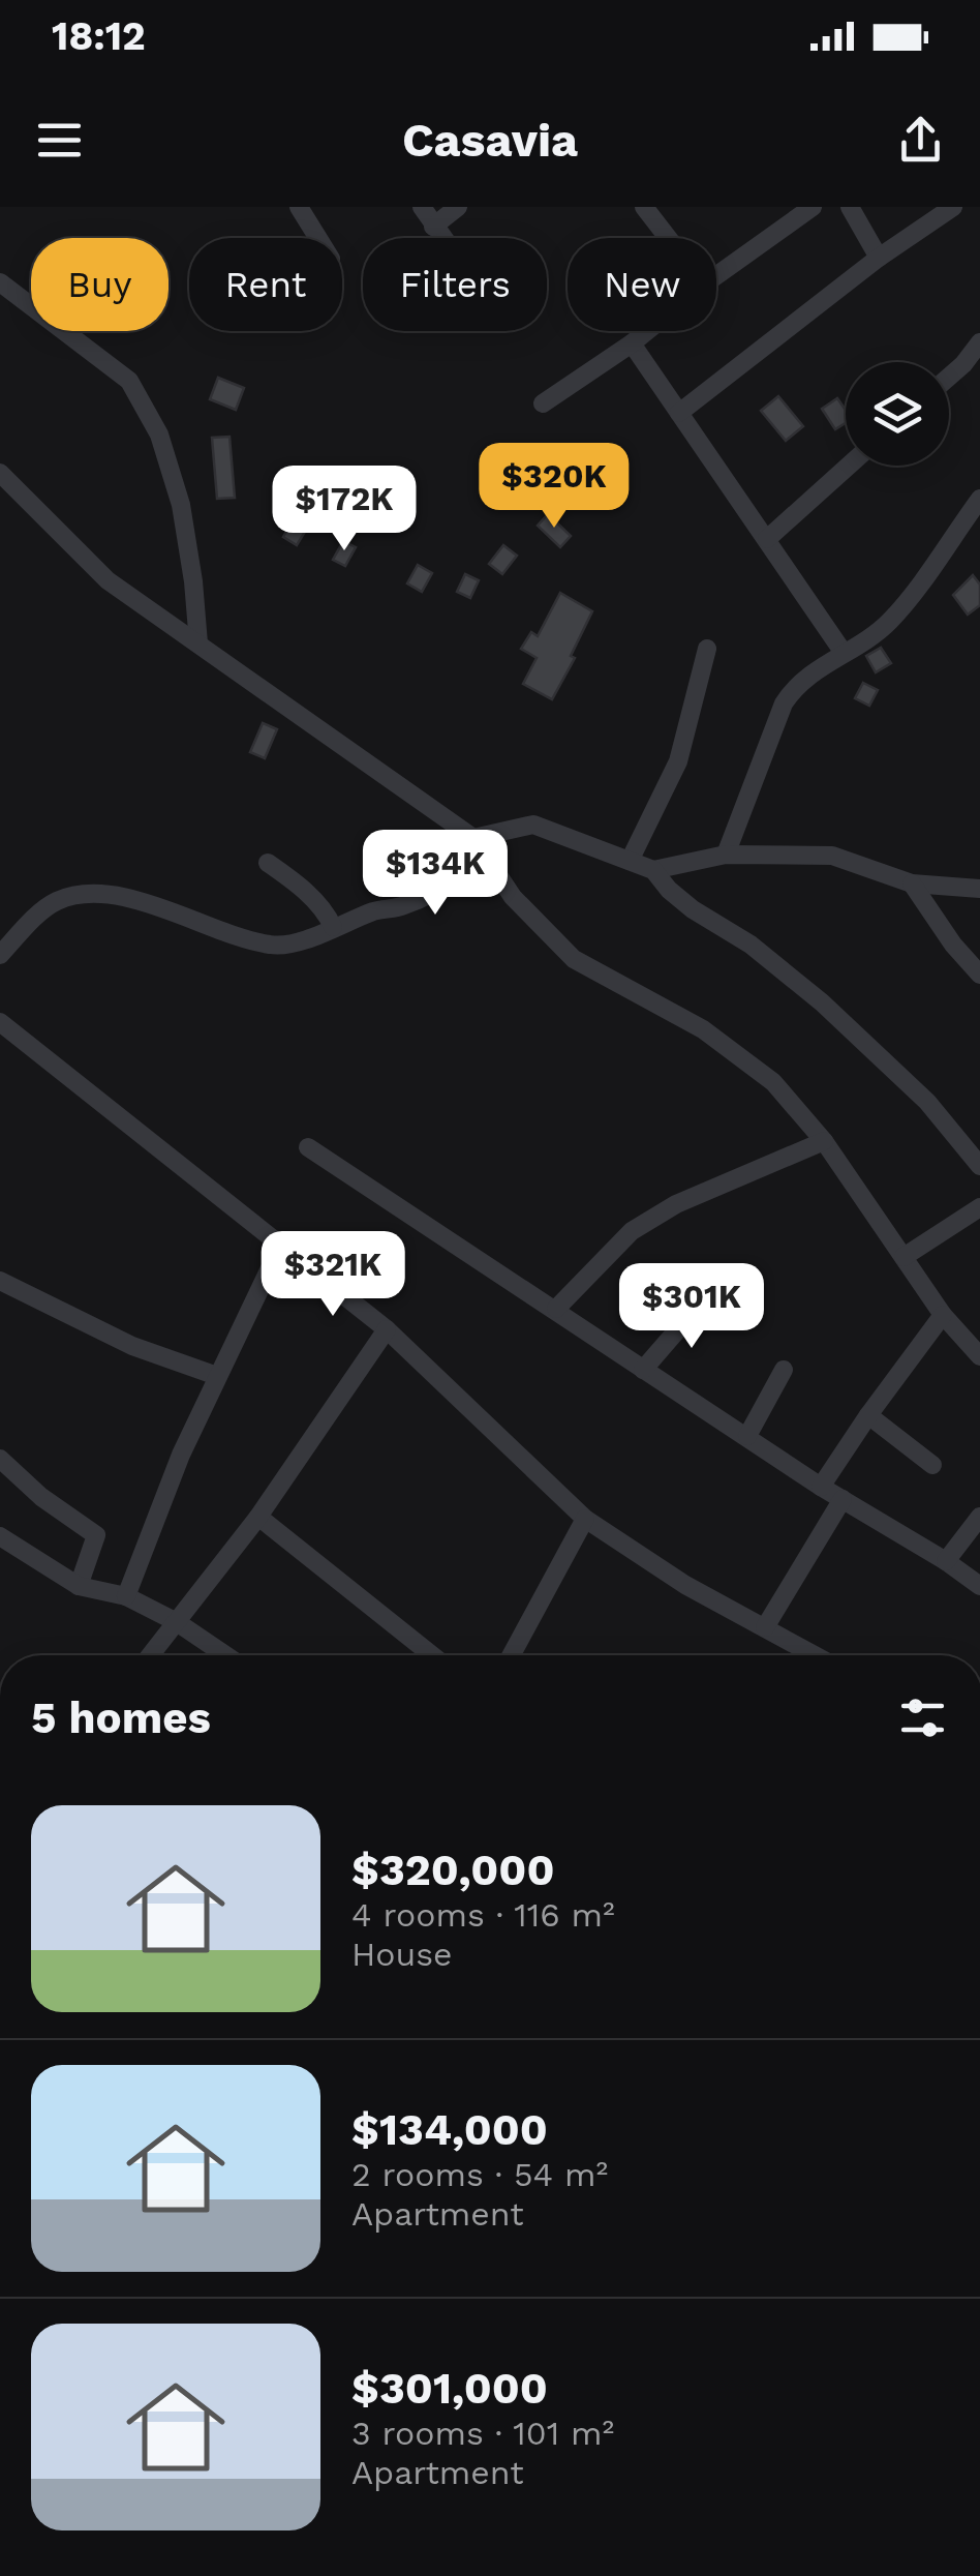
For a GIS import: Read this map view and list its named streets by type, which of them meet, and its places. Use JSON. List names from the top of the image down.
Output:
{
  "page": {
    "status": "18:12",
    "header": "Casavia",
    "chip": [
      "Buy",
      "Rent",
      "Filters",
      "New"
    ],
    "price": [
      "$320K",
      "$172K",
      "$134K",
      "$321K",
      "$301K"
    ],
    "heading": "5 homes",
    "list": [
      {
        "name": "$320,000",
        "note": "4 rooms · 116 m² · House"
      },
      {
        "name": "$134,000",
        "note": "2 rooms · 54 m² · Apartment"
      },
      {
        "name": "$301,000",
        "note": "3 rooms · 101 m² · Apartment"
      }
    ]
  }
}
